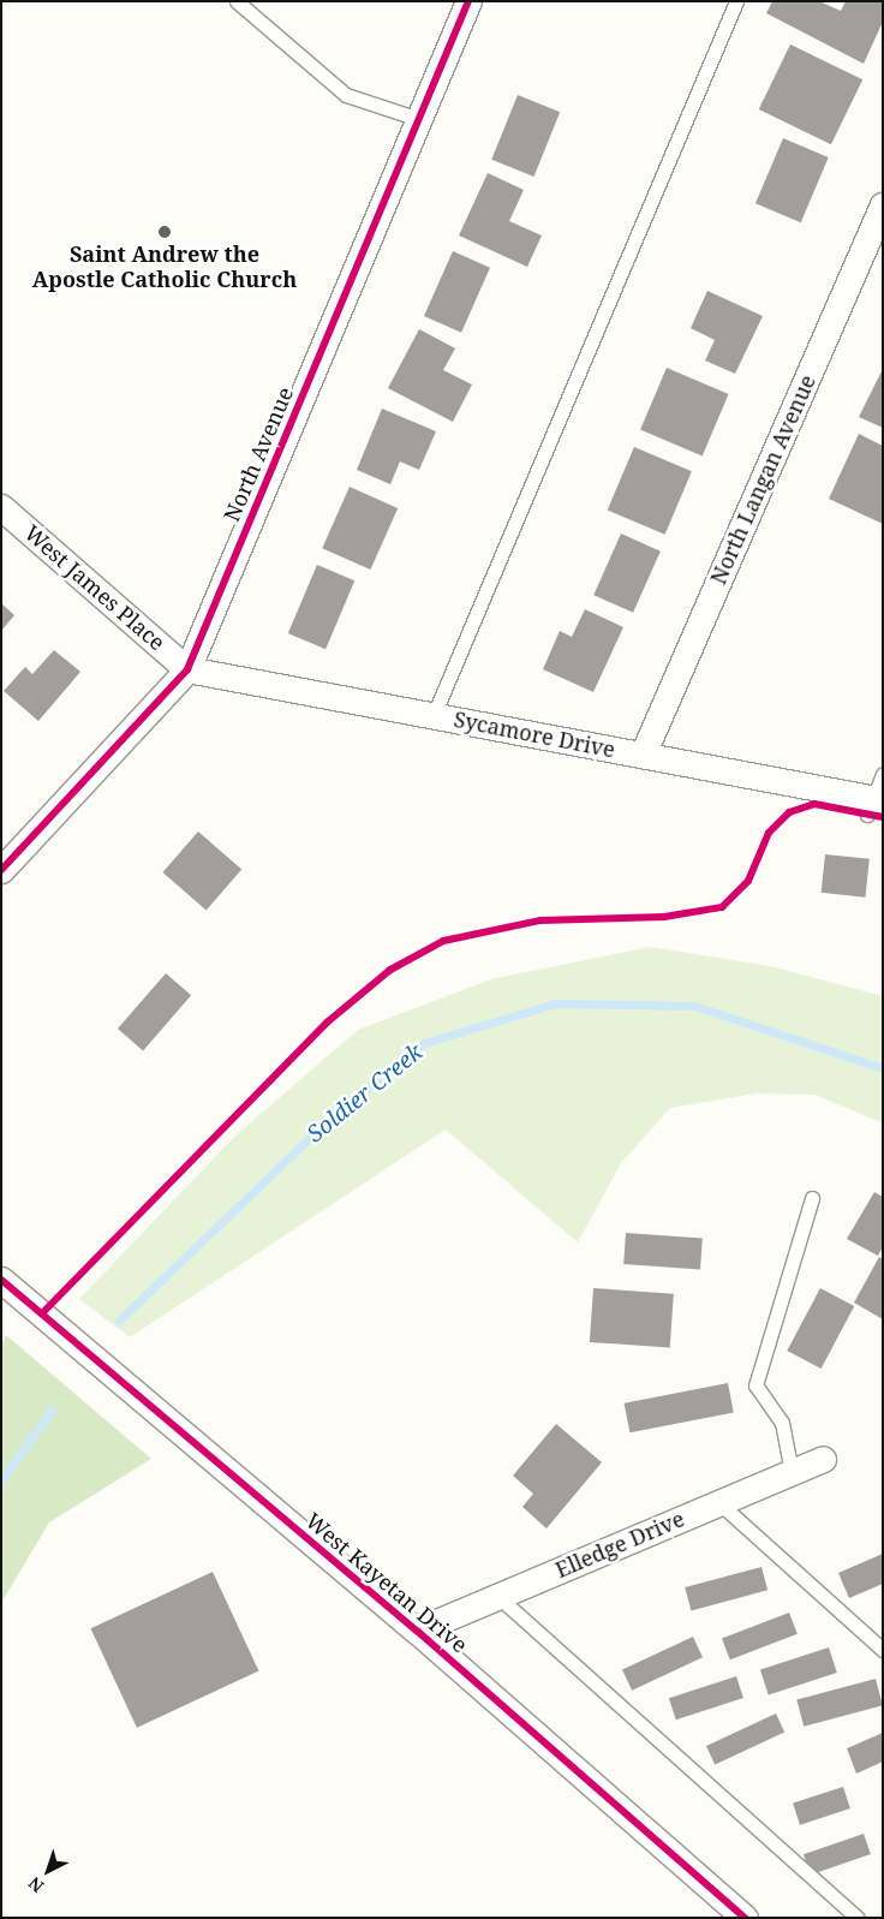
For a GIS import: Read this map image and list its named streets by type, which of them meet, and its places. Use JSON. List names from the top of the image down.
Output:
{
  "streets": {
    "street": [
      "North Avenue",
      "North Langan Avenue",
      "West James Place",
      "Sycamore Drive",
      "Elledge Drive",
      "West Kayetan Drive"
    ]
  },
  "crossings": [
    ["North Avenue", "West James Place"],
    ["North Avenue", "Sycamore Drive"],
    ["North Langan Avenue", "Sycamore Drive"],
    ["West James Place", "Sycamore Drive"],
    ["Elledge Drive", "West Kayetan Drive"]
  ],
  "water": ["Soldier Creek"],
  "places": ["Saint Andrew the Apostle Catholic Church"],
  "north": "bottom left"
}
